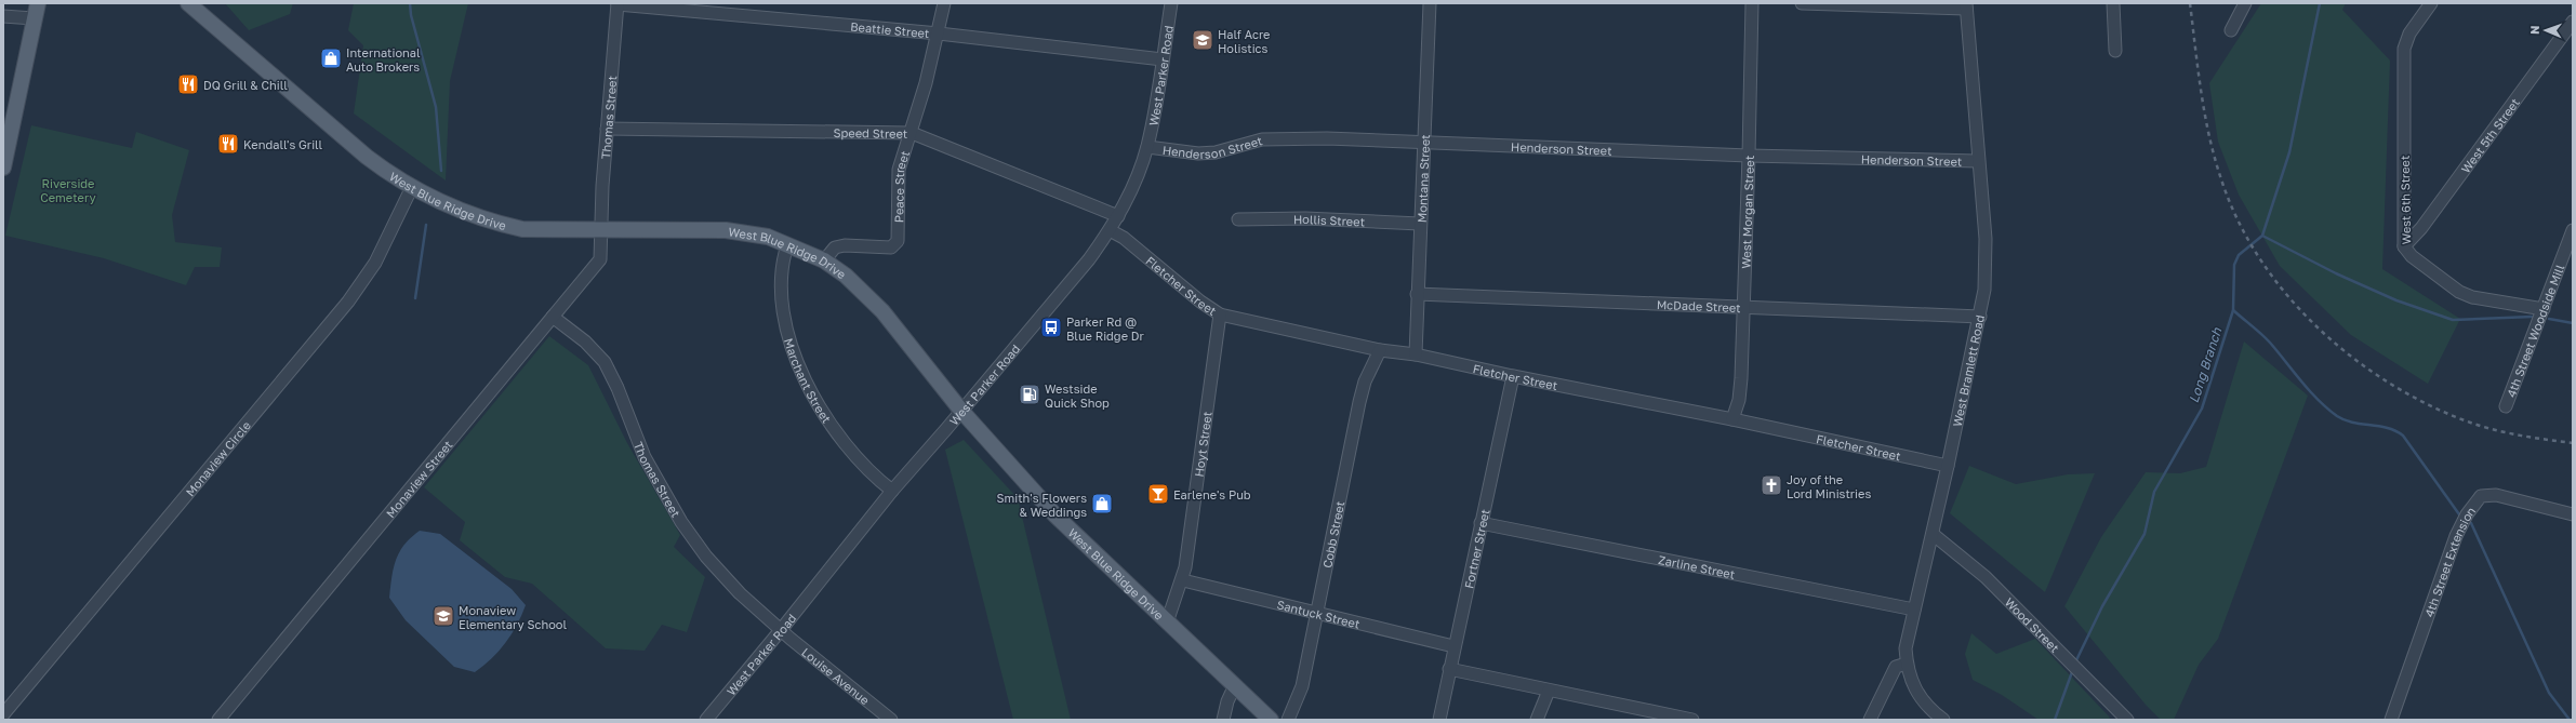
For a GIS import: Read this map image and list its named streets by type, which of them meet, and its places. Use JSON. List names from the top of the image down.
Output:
{
  "streets": {
    "main road": ["West Blue Ridge Drive"],
    "street": [
      "Beattie Street",
      "West Parker Road",
      "Thomas Street",
      "Speed Street",
      "West 5th Street",
      "Henderson Street",
      "Montana Street",
      "Peace Street",
      "West 6th Street",
      "West Morgan Street",
      "Hollis Street",
      "Fletcher Street",
      "McDade Street",
      "4th Street Woodside Mill",
      "West Bramlett Road",
      "Marchant Street",
      "Hoyt Street",
      "Monaview Circle",
      "Monaview Street",
      "Cobb Street",
      "Fortner Street",
      "4th Street Extension",
      "Zarline Street",
      "Santuck Street",
      "Wood Street",
      "Louise Avenue"
    ]
  },
  "crossings": [
    ["Beattie Street", "West Parker Road"],
    ["Beattie Street", "Thomas Street"],
    ["Beattie Street", "Peace Street"],
    ["West Parker Road", "Thomas Street"],
    ["West Parker Road", "Speed Street"],
    ["West Parker Road", "Henderson Street"],
    ["West Parker Road", "West Blue Ridge Drive"],
    ["West Parker Road", "Fletcher Street"],
    ["West Parker Road", "Marchant Street"],
    ["West Parker Road", "Louise Avenue"],
    ["Thomas Street", "Speed Street"],
    ["Thomas Street", "West Blue Ridge Drive"],
    ["Thomas Street", "Monaview Street"],
    ["Thomas Street", "Louise Avenue"],
    ["Speed Street", "Peace Street"],
    ["West 5th Street", "West 6th Street"],
    ["Henderson Street", "Montana Street"],
    ["Henderson Street", "West Morgan Street"],
    ["Henderson Street", "West Bramlett Road"],
    ["Montana Street", "Hollis Street"],
    ["Montana Street", "Fletcher Street"],
    ["Montana Street", "McDade Street"],
    ["Peace Street", "West Blue Ridge Drive"],
    ["West Blue Ridge Drive", "Marchant Street"],
    ["West Blue Ridge Drive", "Hoyt Street"],
    ["West Blue Ridge Drive", "Monaview Circle"],
    ["West Blue Ridge Drive", "Monaview Street"],
    ["West 6th Street", "4th Street Woodside Mill"],
    ["West Morgan Street", "Fletcher Street"],
    ["West Morgan Street", "McDade Street"],
    ["Fletcher Street", "West Bramlett Road"],
    ["Fletcher Street", "Hoyt Street"],
    ["Fletcher Street", "Cobb Street"],
    ["Fletcher Street", "Fortner Street"],
    ["McDade Street", "West Bramlett Road"],
    ["West Bramlett Road", "Zarline Street"],
    ["West Bramlett Road", "Wood Street"],
    ["Hoyt Street", "Santuck Street"],
    ["Cobb Street", "Santuck Street"],
    ["Fortner Street", "Zarline Street"],
    ["Fortner Street", "Santuck Street"]
  ],
  "water": ["Long Branch"],
  "parks": ["Riverside Cemetery"],
  "places": {
    "school or university": ["Half Acre Holistics", "Monaview Elementary School"],
    "shop": ["International Auto Brokers", "Smith's Flowers & Weddings"],
    "restaurant": ["DQ Grill & Chill", "Kendall's Grill"],
    "bus stop": ["Parker Rd @ Blue Ridge Dr"],
    "fuel station": ["Westside Quick Shop"],
    "church": ["Joy of the Lord Ministries"],
    "bar": ["Earlene's Pub"]
  },
  "north": "left"
}
